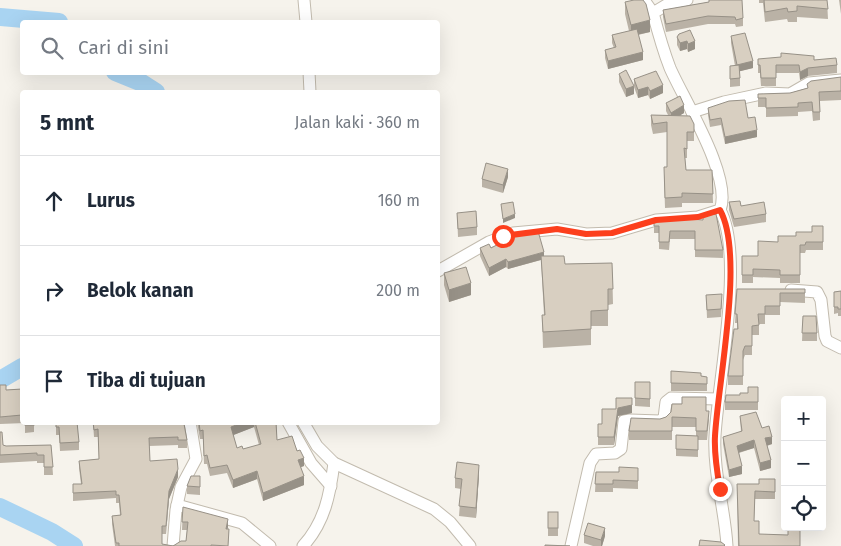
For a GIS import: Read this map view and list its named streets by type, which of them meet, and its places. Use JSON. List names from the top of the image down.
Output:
{
  "page": {
    "search": "Cari di sini",
    "heading": ["5 mnt", "Jalan kaki · 360 m"],
    "list": [
      ["Lurus", "160 m"],
      ["Belok kanan", "200 m"],
      "Tiba di tujuan"
    ],
    "map_buttons": ["+", "−"]
  }
}
